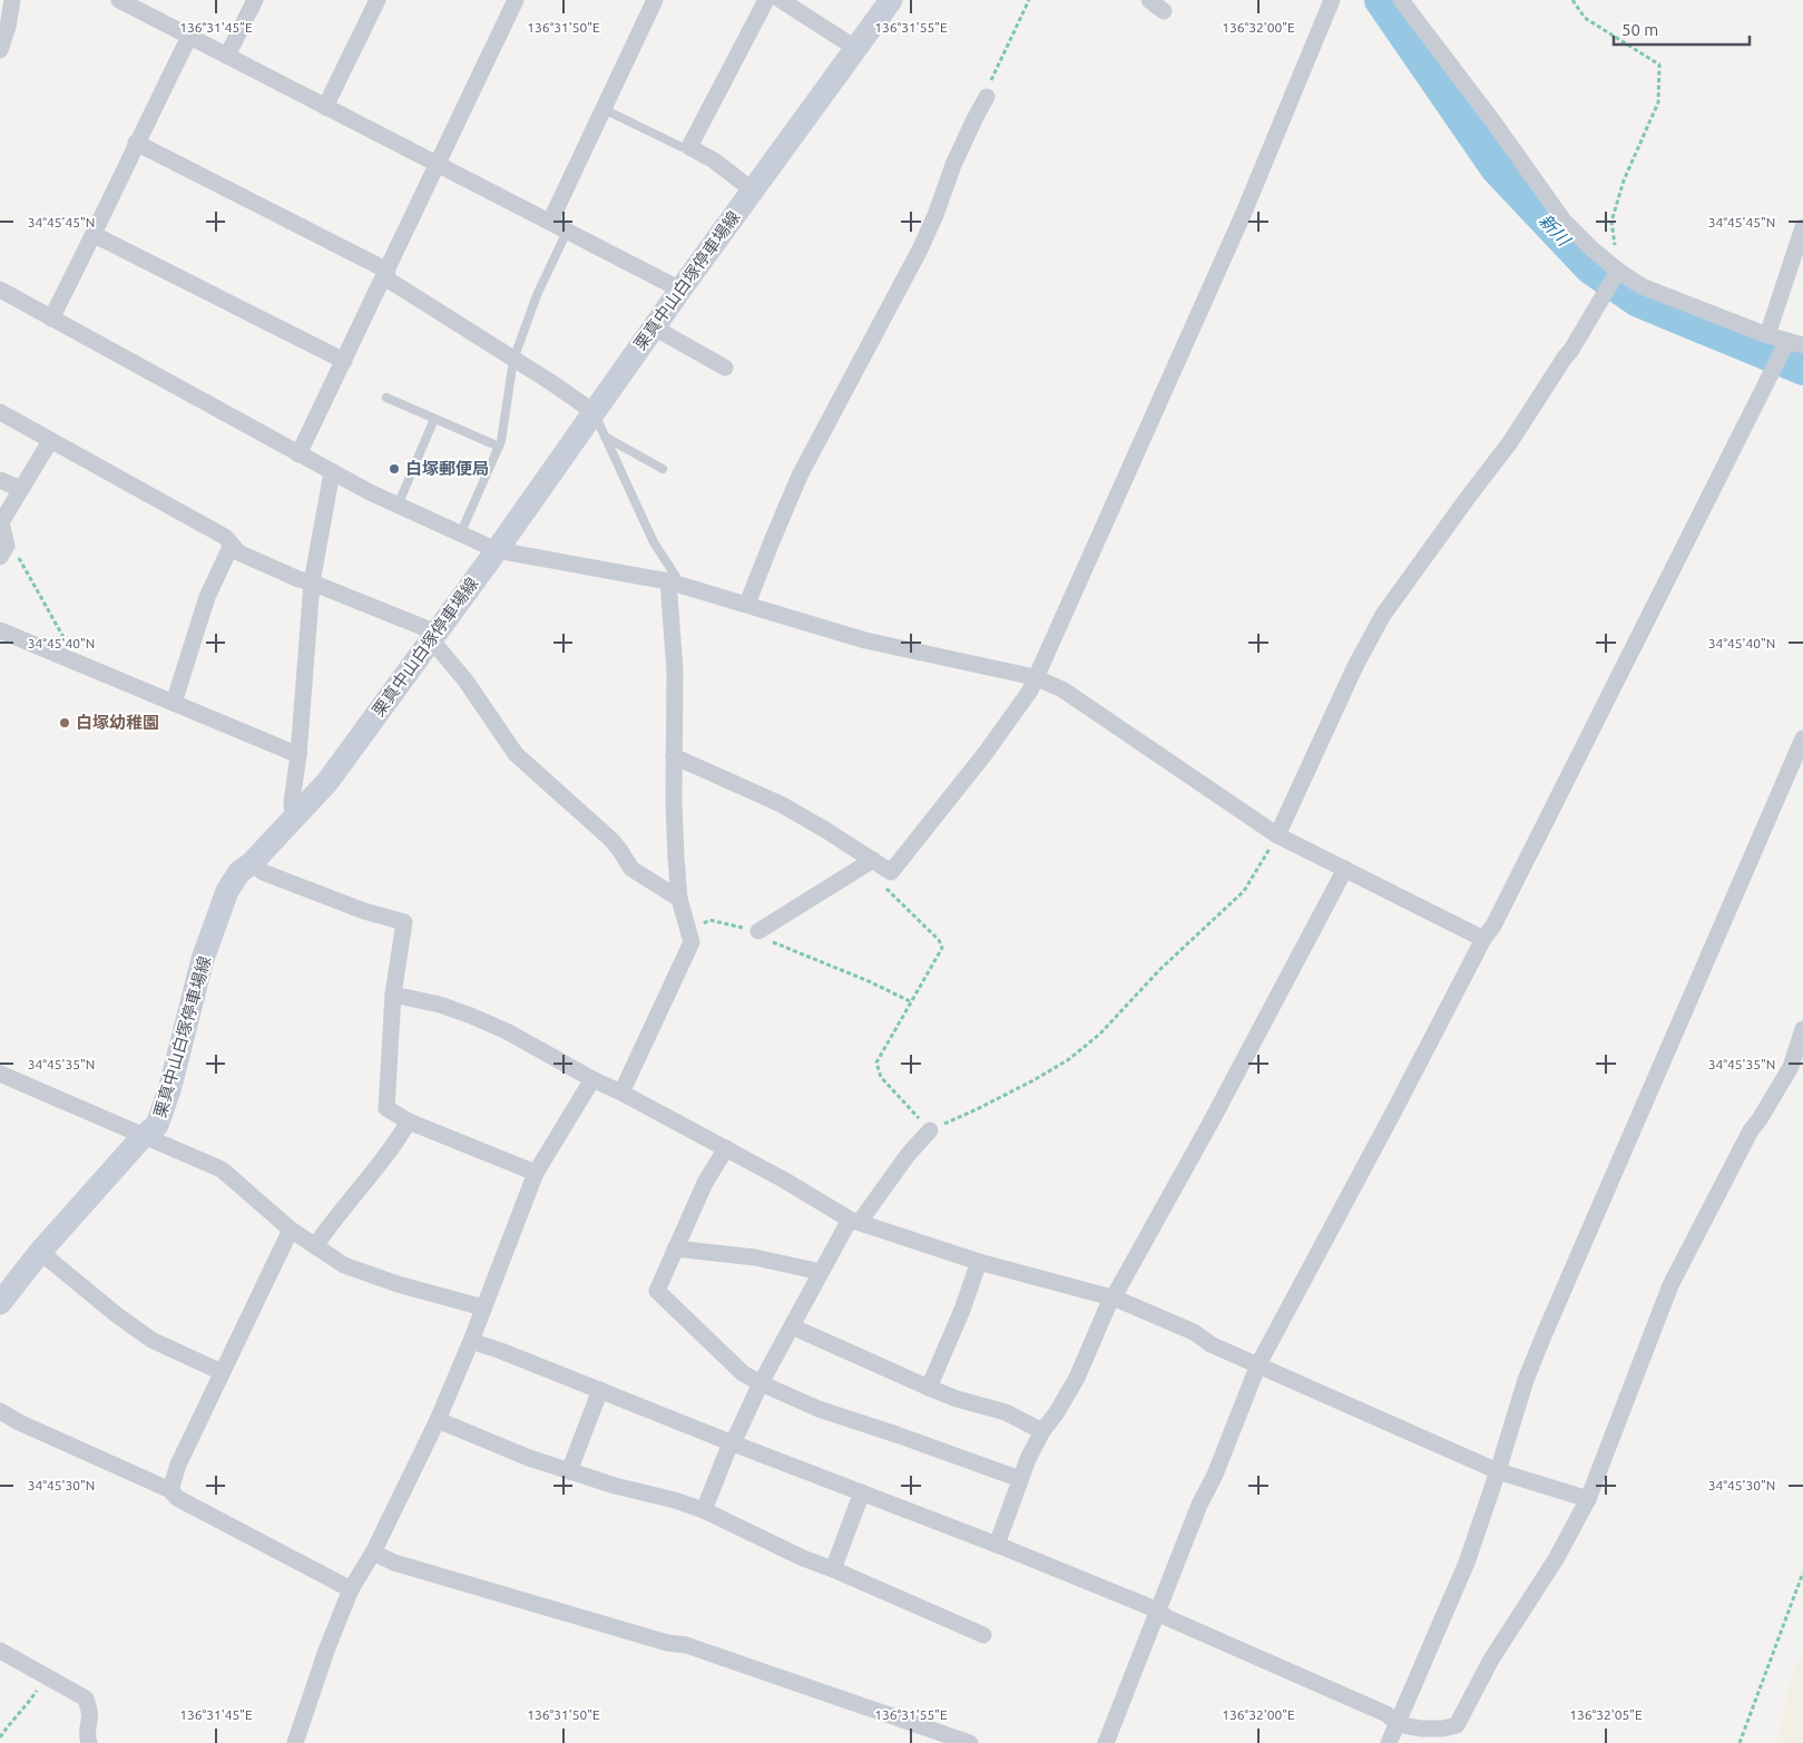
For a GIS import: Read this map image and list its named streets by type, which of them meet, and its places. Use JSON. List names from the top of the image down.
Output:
{
  "streets": {
    "main road": ["栗真中山白塚停車場線"]
  },
  "water": ["新川"],
  "places": ["白塚郵便局", "白塚幼稚園"],
  "scale_bar": "50 m",
  "coordinates": [
    "136°31'45\"E",
    "136°31'50\"E",
    "136°31'55\"E",
    "136°32'00\"E",
    "34°45'45\"N",
    "34°45'40\"N",
    "34°45'35\"N",
    "34°45'30\"N",
    "136°32'05\"E"
  ]
}
